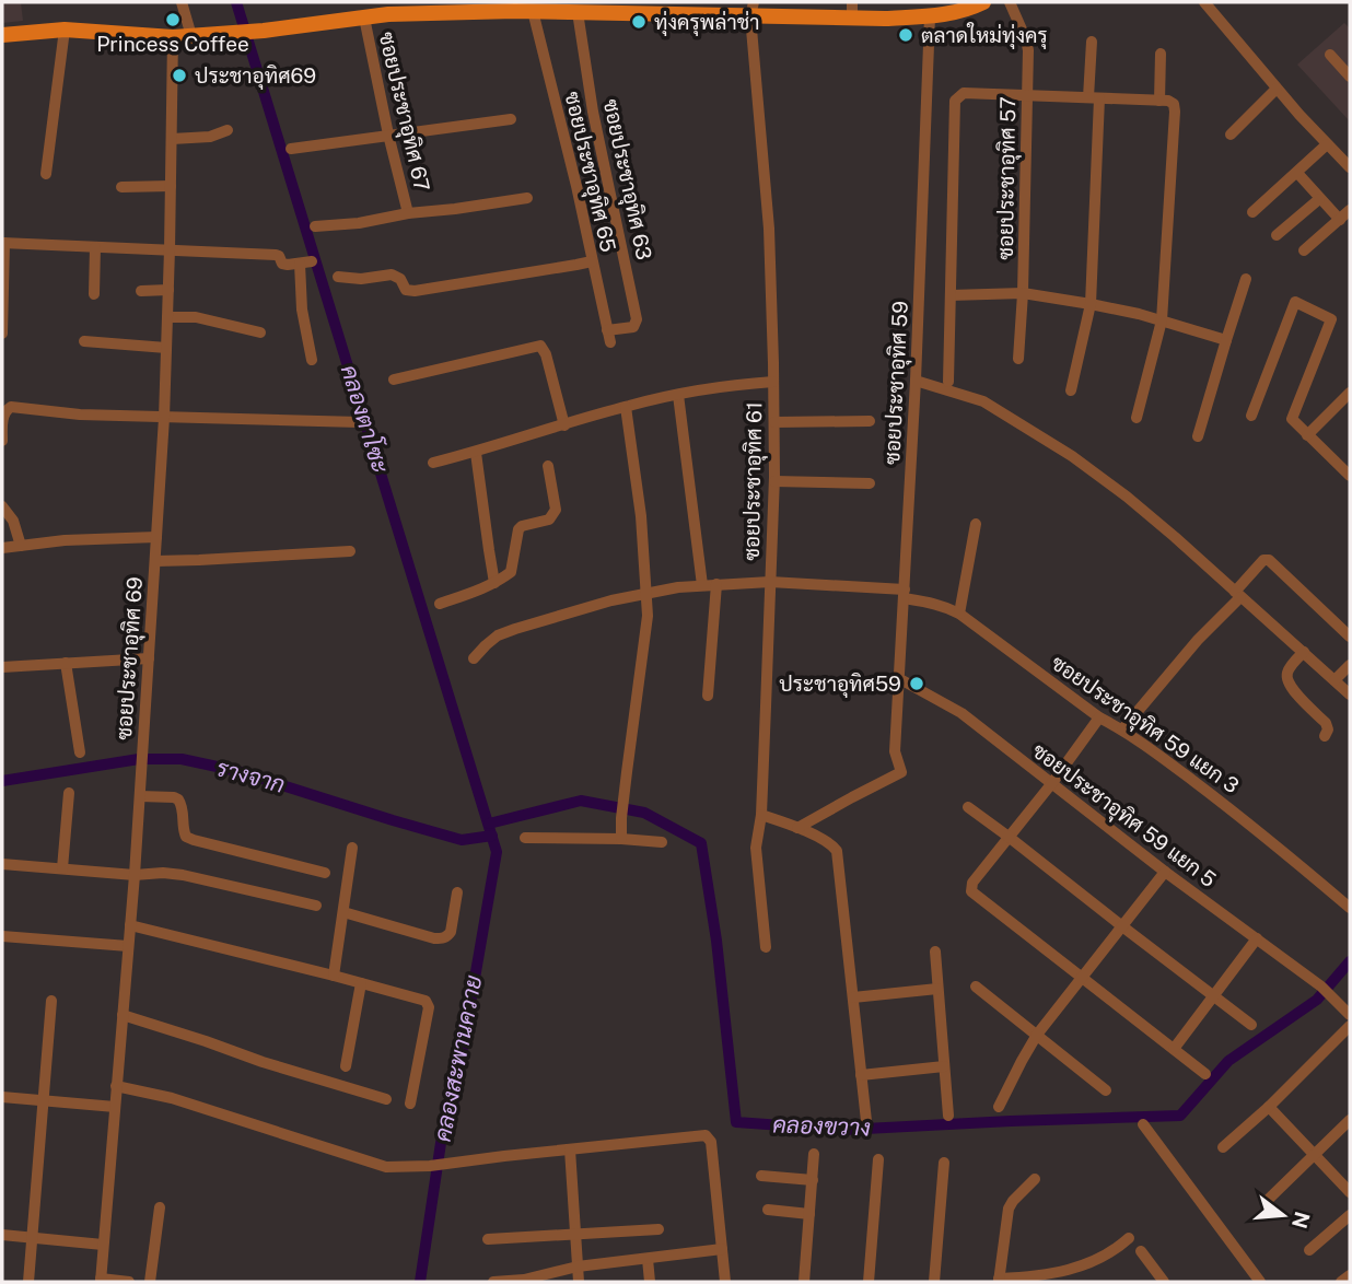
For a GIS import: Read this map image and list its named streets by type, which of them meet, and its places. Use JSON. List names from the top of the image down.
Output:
{
  "streets": {
    "street": [
      "ซอยประชาอุทิศ 67",
      "ซอยประชาอุทิศ 65",
      "ซอยประชาอุทิศ 57",
      "ซอยประชาอุทิศ 63",
      "ซอยประชาอุทิศ 59",
      "ซอยประชาอุทิศ 61",
      "ซอยประชาอุทิศ 69",
      "ซอยประชาอุทิศ 59 แยก 3",
      "ซอยประชาอุทิศ 59 แยก 5"
    ]
  },
  "crossings": [
    ["ซอยประชาอุทิศ 65", "ซอยประชาอุทิศ 63"],
    ["ซอยประชาอุทิศ 59", "ซอยประชาอุทิศ 59 แยก 3"],
    ["ซอยประชาอุทิศ 59", "ซอยประชาอุทิศ 59 แยก 5"],
    ["ซอยประชาอุทิศ 61", "ซอยประชาอุทิศ 59 แยก 3"]
  ],
  "water": [
    "คลองตาโซะ",
    "รางจาก",
    "คลองสะพานควาย",
    "คลองขวาง"
  ],
  "places": [
    "Princess Coffee",
    "ทุ่งครุพล่าช่า",
    "ตลาดใหม่ทุ่งครุ",
    "ประชาอุทิศ69",
    "ประชาอุทิศ59"
  ],
  "north": "right"
}
